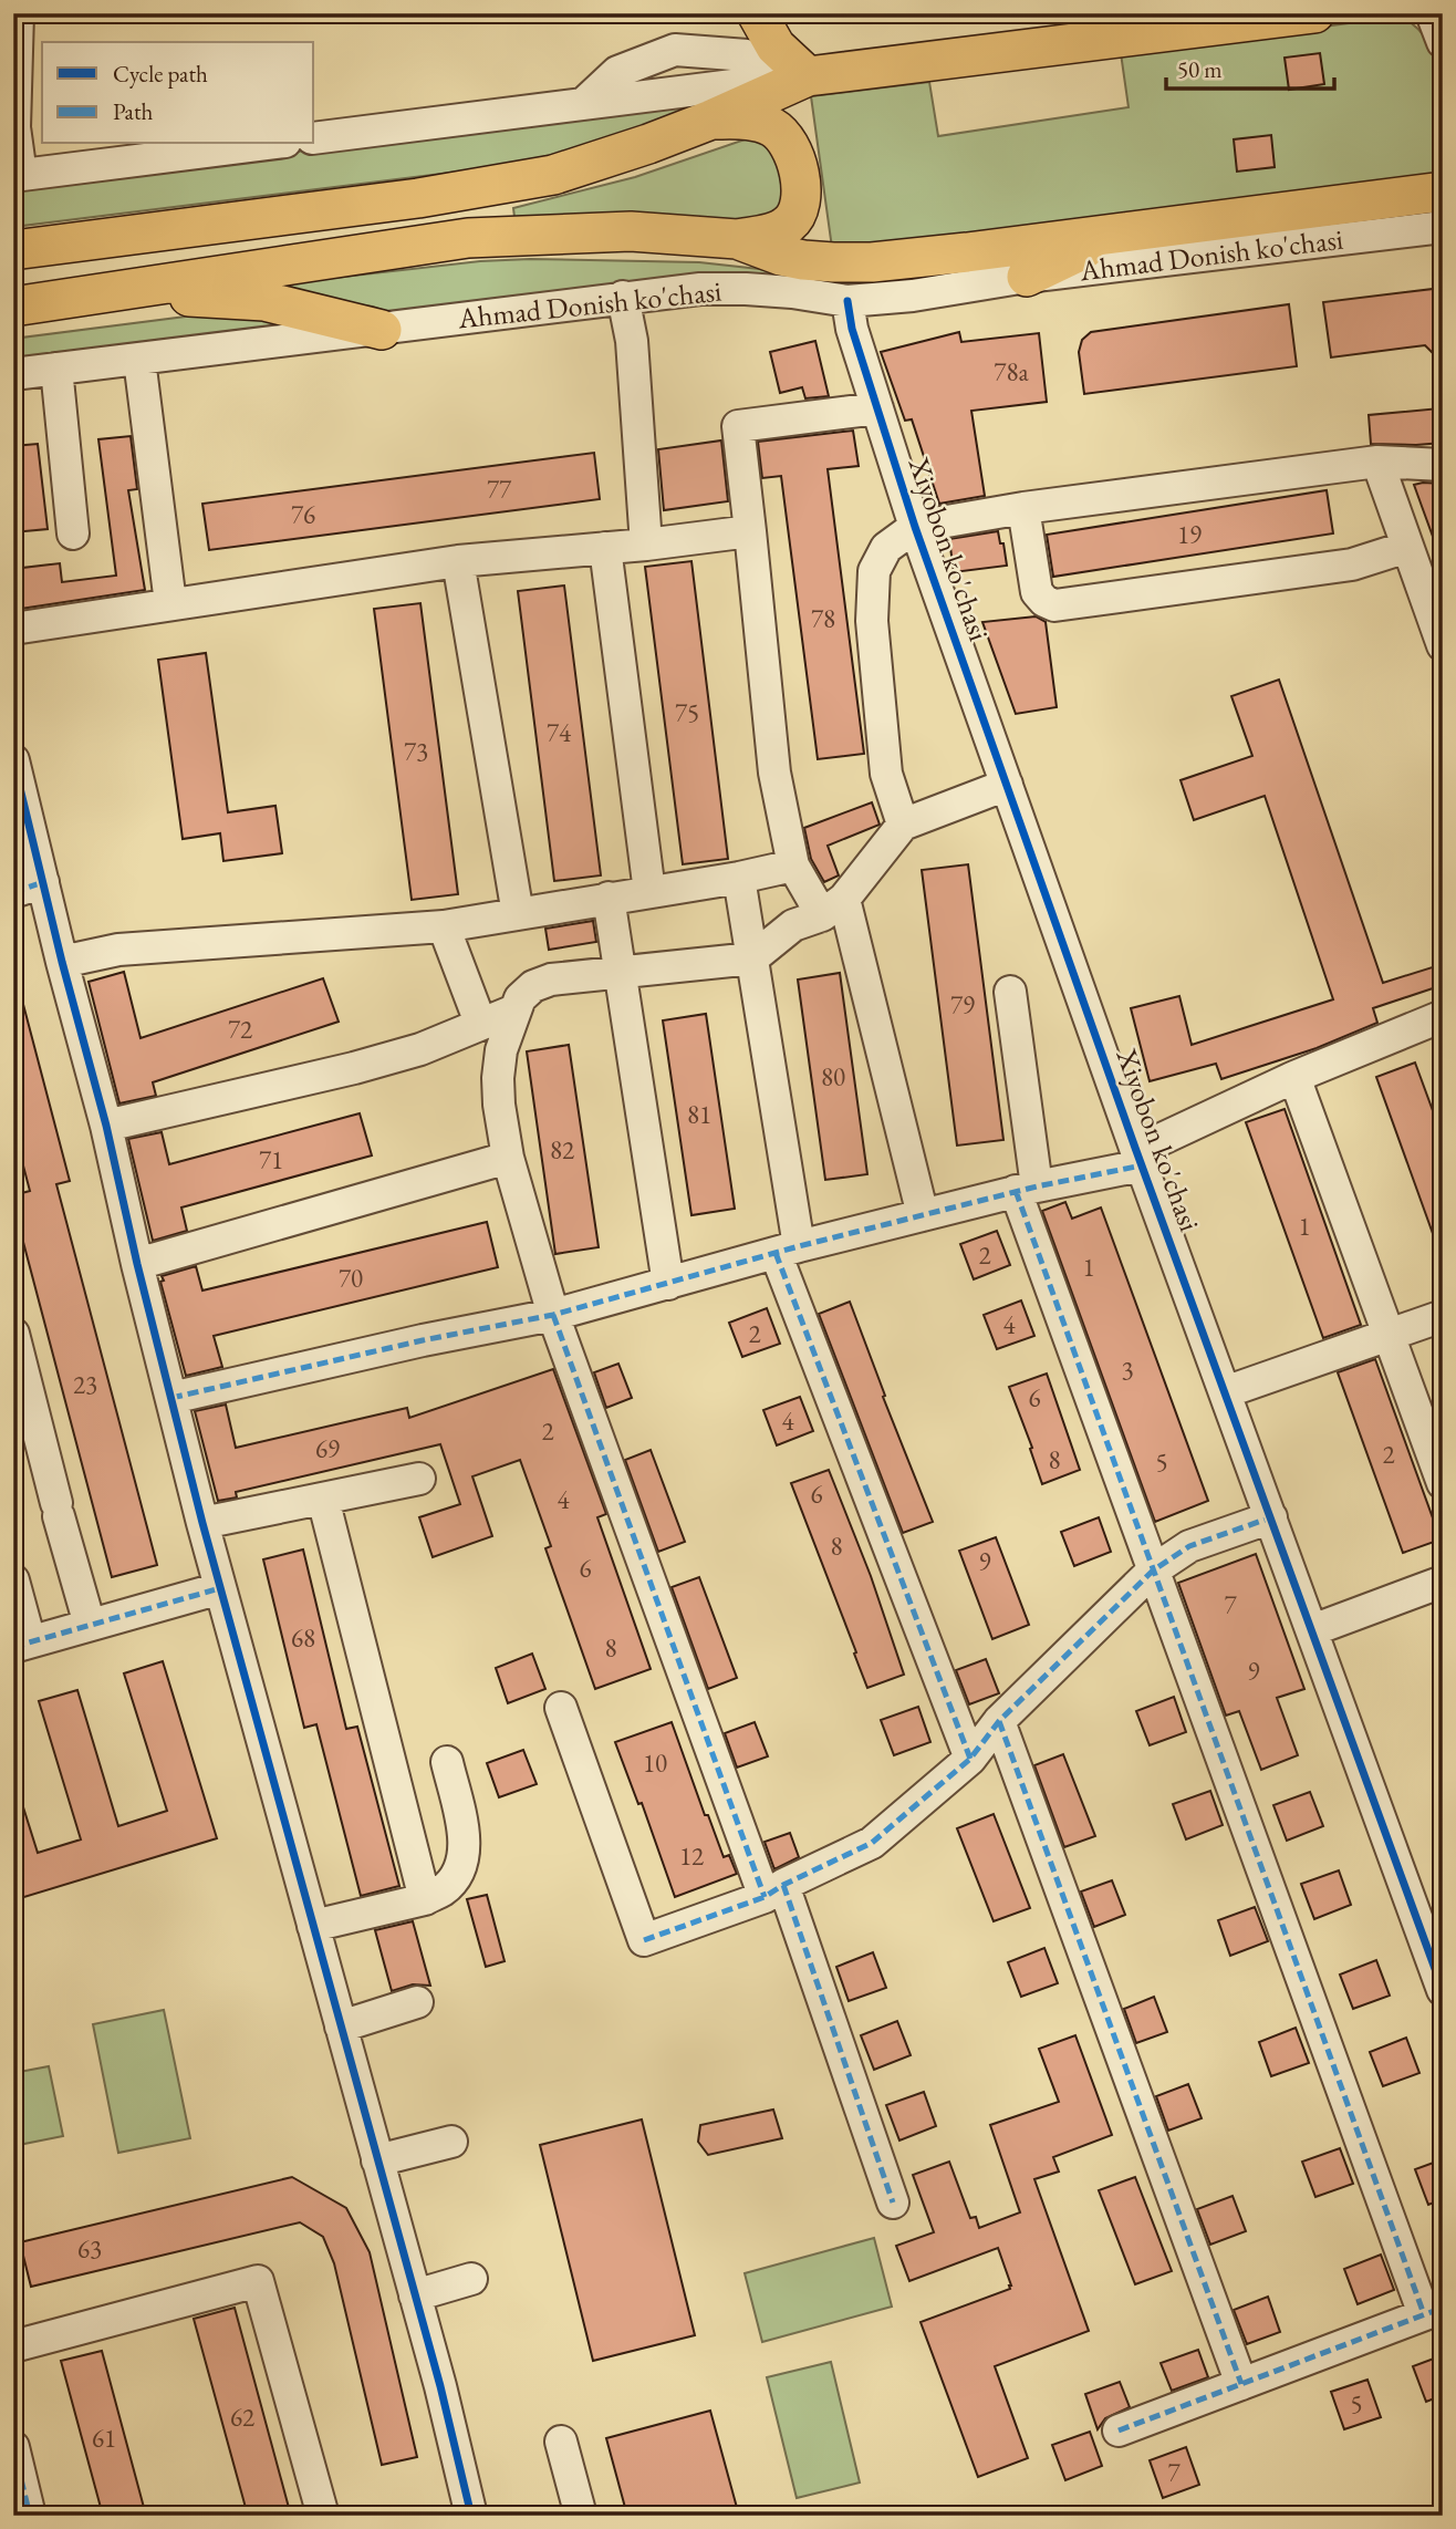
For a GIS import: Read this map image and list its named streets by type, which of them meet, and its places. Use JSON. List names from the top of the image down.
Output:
{
  "streets": {
    "main road": ["Ahmad Donish ko'chasi"],
    "street": ["Xiyobon ko'chasi"]
  },
  "crossings": [
    ["Ahmad Donish ko'chasi", "Xiyobon ko'chasi"]
  ],
  "house_numbers": [
    "78a",
    "77",
    "76",
    "19",
    "78",
    "75",
    "74",
    "73",
    "79",
    "72",
    "80",
    "81",
    "82",
    "71",
    "1",
    "2",
    "1",
    "70",
    "4",
    "2",
    "3",
    "23",
    "6",
    "4",
    "2",
    "69",
    "2",
    "8",
    "5",
    "6",
    "4",
    "8",
    "9",
    "6",
    "7",
    "68",
    "8",
    "9",
    "10",
    "12",
    "63",
    "5",
    "62",
    "61",
    "7"
  ],
  "legend": ["Cycle path", "Path"],
  "scale_bar": "50 m"
}
